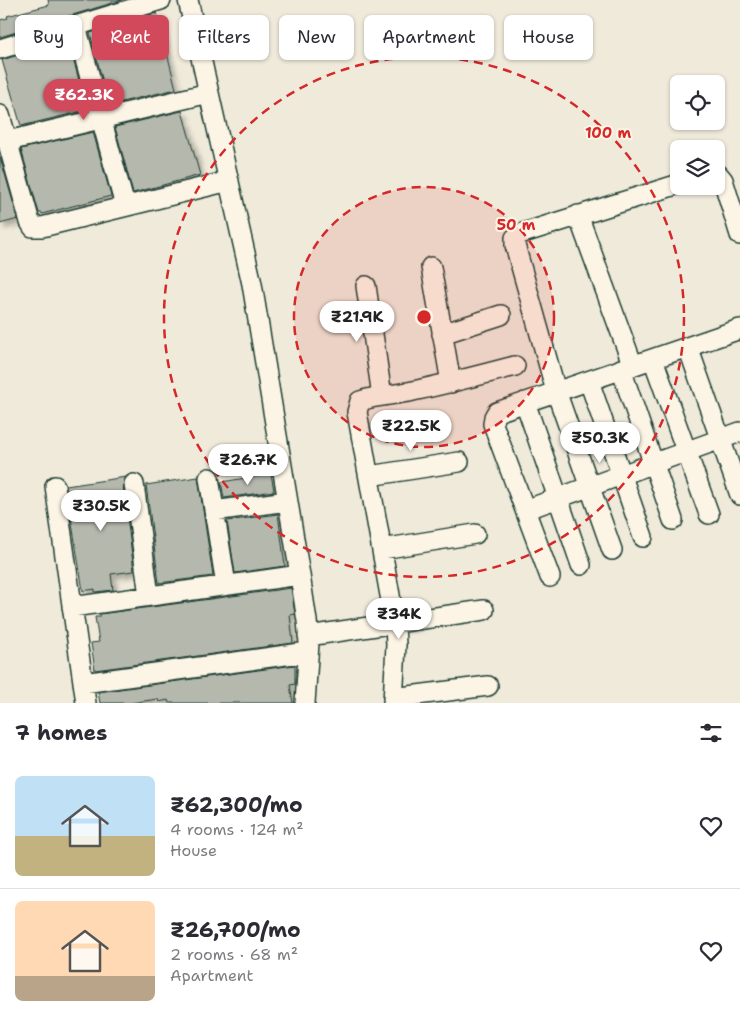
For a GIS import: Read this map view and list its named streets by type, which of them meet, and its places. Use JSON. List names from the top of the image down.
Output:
{
  "page": {
    "chip": [
      "Buy",
      "Rent",
      "Filters",
      "New",
      "Apartment",
      "House"
    ],
    "price": [
      "₹62.3K",
      "₹21.9K",
      "₹22.5K",
      "₹50.3K",
      "₹26.7K",
      "₹30.5K",
      "₹34K"
    ],
    "heading": "7 homes",
    "list": [
      {
        "name": "₹62,300/mo",
        "note": "4 rooms · 124 m² · House"
      },
      {
        "name": "₹26,700/mo",
        "note": "2 rooms · 68 m² · Apartment"
      }
    ]
  },
  "rings": ["100 m", "50 m"]
}
